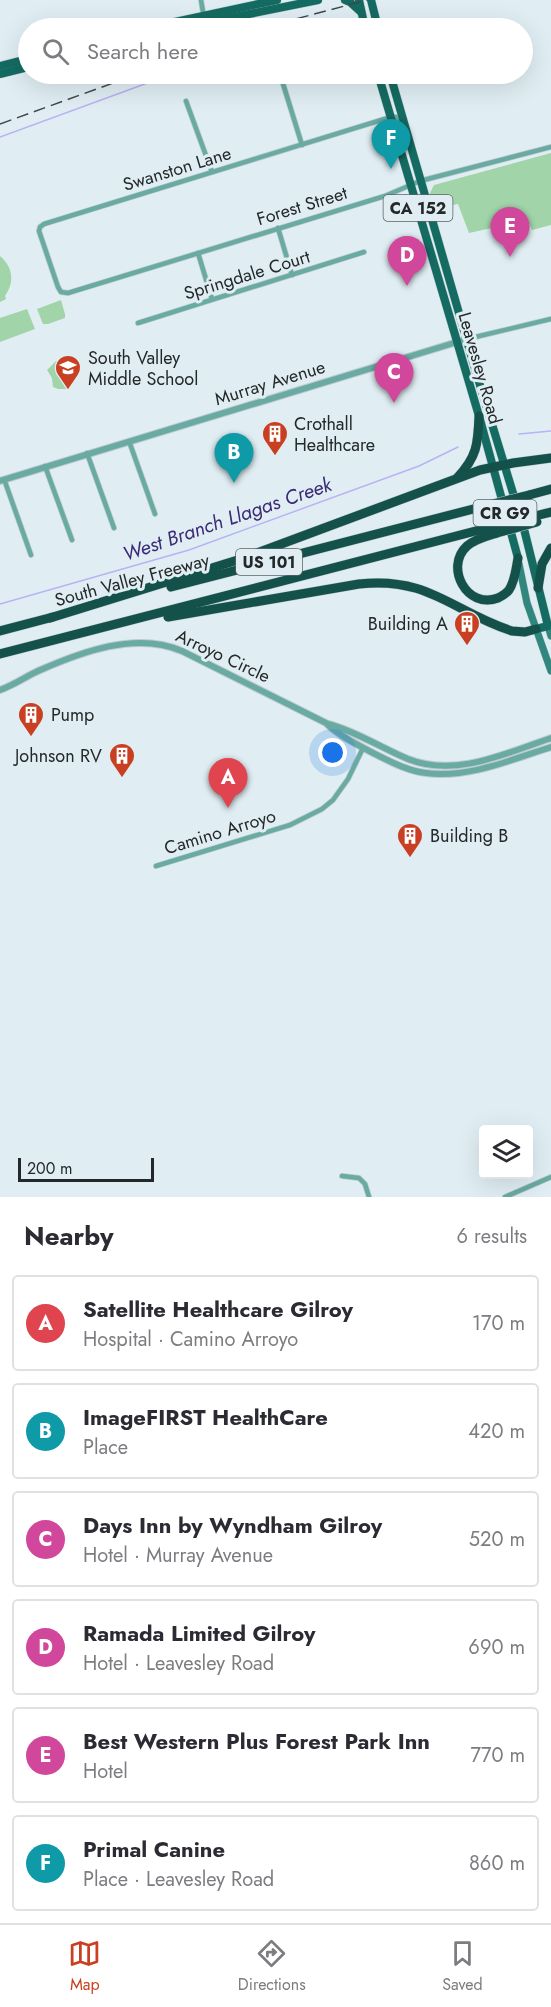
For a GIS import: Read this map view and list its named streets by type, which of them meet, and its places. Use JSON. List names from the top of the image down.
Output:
{
  "streets": {
    "highway": ["CA 152", "US 101", "South Valley Freeway"],
    "main road": ["Leavesley Road", "CR G9"],
    "street": [
      "Swanston Lane",
      "Forest Street",
      "Springdale Court",
      "Murray Avenue",
      "Arroyo Circle",
      "Camino Arroyo"
    ]
  },
  "crossings": [
    ["Swanston Lane", "Forest Street"],
    ["Swanston Lane", "Leavesley Road"],
    ["Forest Street", "Leavesley Road"],
    ["CA 152", "Leavesley Road"],
    ["Leavesley Road", "Murray Avenue"],
    ["Arroyo Circle", "Camino Arroyo"]
  ],
  "water": ["West Branch Llagas Creek"],
  "places": {
    "school or university": ["South Valley Middle School"],
    "building": [
      "Crothall Healthcare",
      "Building A",
      "Pump",
      "Johnson RV",
      "Building B"
    ]
  },
  "scale_bar": "200 m",
  "page": {
    "search": "Search here",
    "pins": [
      "F",
      "E",
      "D",
      "C",
      "B",
      "A"
    ],
    "scale": "200 m",
    "heading": ["Nearby", "6 results"],
    "list": [
      {
        "mark": "A",
        "name": "Satellite Healthcare Gilroy",
        "note": "Hospital · Camino Arroyo",
        "value": "170 m"
      },
      {
        "mark": "B",
        "name": "ImageFIRST HealthCare",
        "note": "Place",
        "value": "420 m"
      },
      {
        "mark": "C",
        "name": "Days Inn by Wyndham Gilroy",
        "note": "Hotel · Murray Avenue",
        "value": "520 m"
      },
      {
        "mark": "D",
        "name": "Ramada Limited Gilroy",
        "note": "Hotel · Leavesley Road",
        "value": "690 m"
      },
      {
        "mark": "E",
        "name": "Best Western Plus Forest Park Inn",
        "note": "Hotel",
        "value": "770 m"
      },
      {
        "mark": "F",
        "name": "Primal Canine",
        "note": "Place · Leavesley Road",
        "value": "860 m"
      }
    ],
    "nav": ["Map", "Directions", "Saved"]
  }
}
